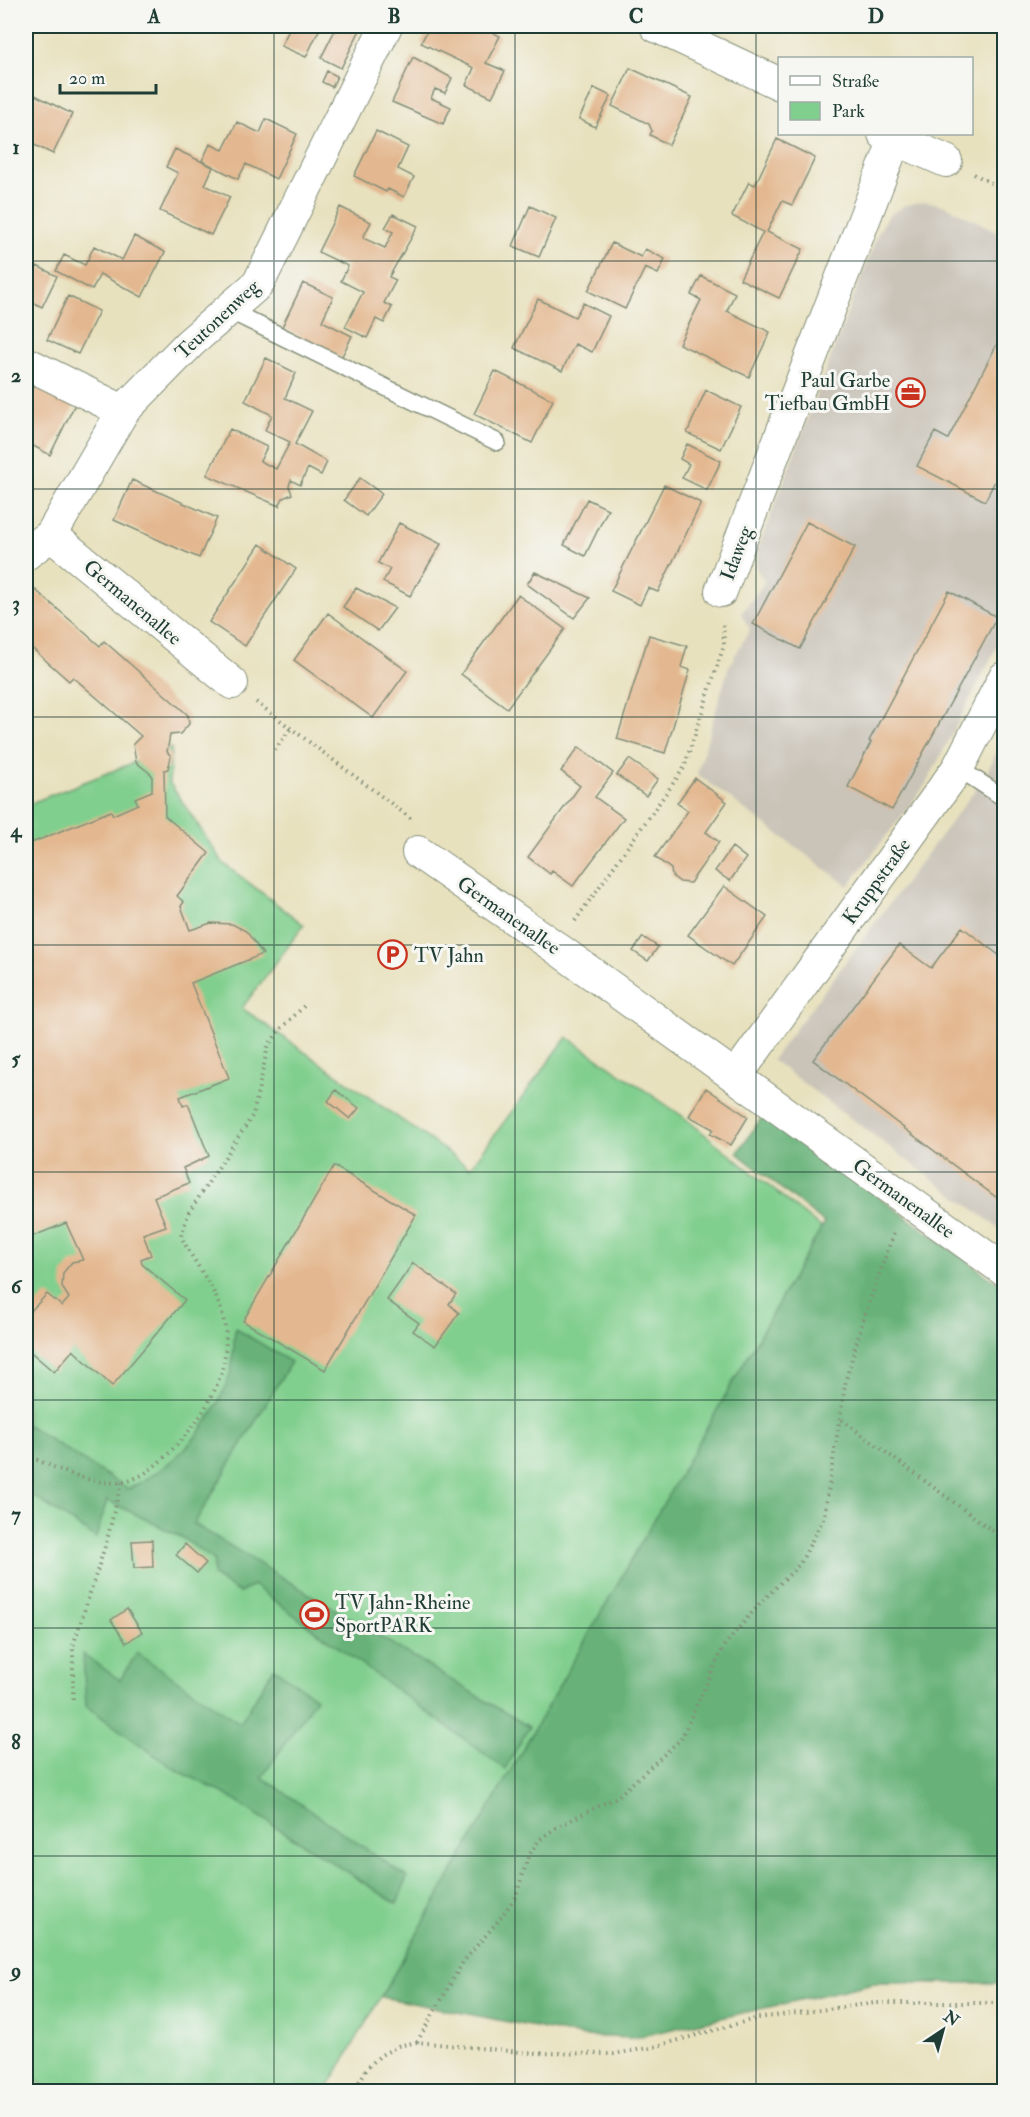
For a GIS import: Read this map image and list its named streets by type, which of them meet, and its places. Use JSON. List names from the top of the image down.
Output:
{
  "streets": {
    "street": [
      "Teutonenweg",
      "Idaweg",
      "Germanenallee",
      "Kruppstraße"
    ]
  },
  "crossings": [
    ["Teutonenweg", "Germanenallee"],
    ["Idaweg", "Germanenallee"],
    ["Germanenallee", "Kruppstraße"]
  ],
  "places": {
    "office": ["Paul Garbe Tiefbau GmbH"],
    "parking": ["TV Jahn"],
    "sports": ["TV Jahn-Rheine SportPARK"]
  },
  "legend": ["Straße", "Park"],
  "scale_bar": "20 m",
  "north": "top right",
  "grid": {
    "columns": [
      "A",
      "B",
      "C",
      "D"
    ],
    "rows": [
      "1",
      "2",
      "3",
      "4",
      "5",
      "6",
      "7",
      "8",
      "9"
    ]
  }
}
